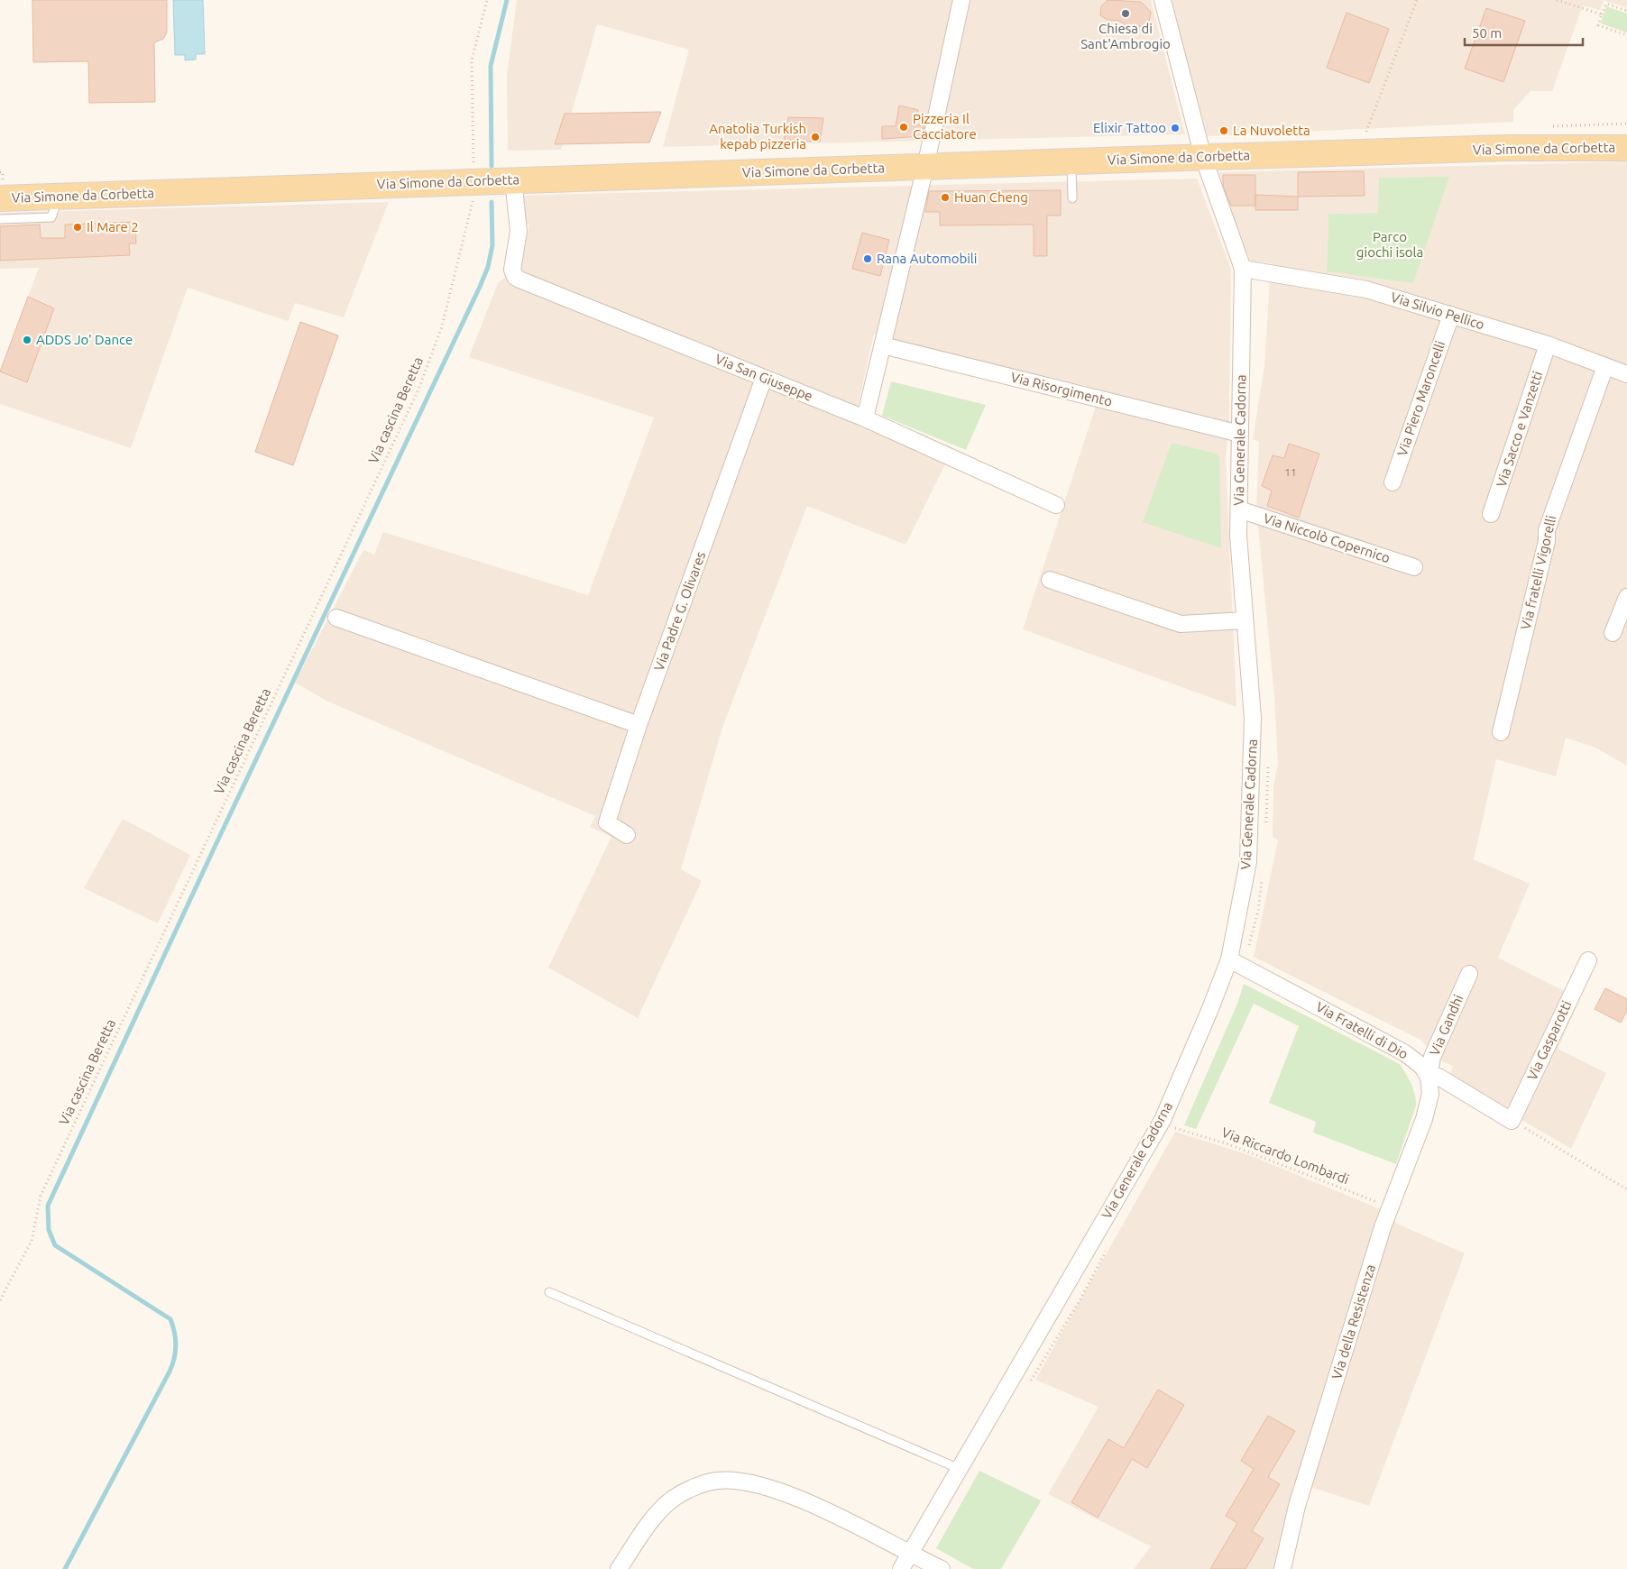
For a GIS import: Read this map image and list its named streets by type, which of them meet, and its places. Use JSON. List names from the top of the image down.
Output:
{
  "streets": {
    "main road": ["Via Simone da Corbetta"],
    "street": [
      "Via Silvio Pellico",
      "Via San Giuseppe",
      "Via Risorgimento",
      "Via Piero Maroncelli",
      "Via Sacco e Vanzetti",
      "Via Generale Cadorna",
      "Via Niccolò Copernico",
      "Via fratelli Vigorelli",
      "Via Padre G. Olivares",
      "Via Gandhi",
      "Via Fratelli di Dio",
      "Via Gasparotti",
      "Via della Resistenza"
    ],
    "path": ["Via cascina Beretta", "Via Riccardo Lombardi"]
  },
  "crossings": [
    ["Via Simone da Corbetta", "Via San Giuseppe"],
    ["Via Simone da Corbetta", "Via cascina Beretta"],
    ["Via Simone da Corbetta", "Via Generale Cadorna"],
    ["Via Silvio Pellico", "Via Piero Maroncelli"],
    ["Via Silvio Pellico", "Via Sacco e Vanzetti"],
    ["Via Silvio Pellico", "Via Generale Cadorna"],
    ["Via Silvio Pellico", "Via fratelli Vigorelli"],
    ["Via San Giuseppe", "Via Padre G. Olivares"],
    ["Via Risorgimento", "Via Generale Cadorna"],
    ["Via Generale Cadorna", "Via Niccolò Copernico"],
    ["Via Generale Cadorna", "Via Fratelli di Dio"],
    ["Via Gandhi", "Via Fratelli di Dio"],
    ["Via Gandhi", "Via della Resistenza"],
    ["Via Fratelli di Dio", "Via della Resistenza"],
    ["Via Riccardo Lombardi", "Via della Resistenza"]
  ],
  "parks": ["Parco giochi isola"],
  "places": [
    "Chiesa di Sant'Ambrogio",
    "Pizzeria Il Cacciatore",
    "Elixir Tattoo",
    "La Nuvoletta",
    "Anatolia Turkish kepab pizzeria",
    "Huan Cheng",
    "Il Mare 2",
    "Rana Automobili",
    "ADDS Jo' Dance"
  ],
  "house_numbers": ["11"],
  "scale_bar": "50 m"
}
